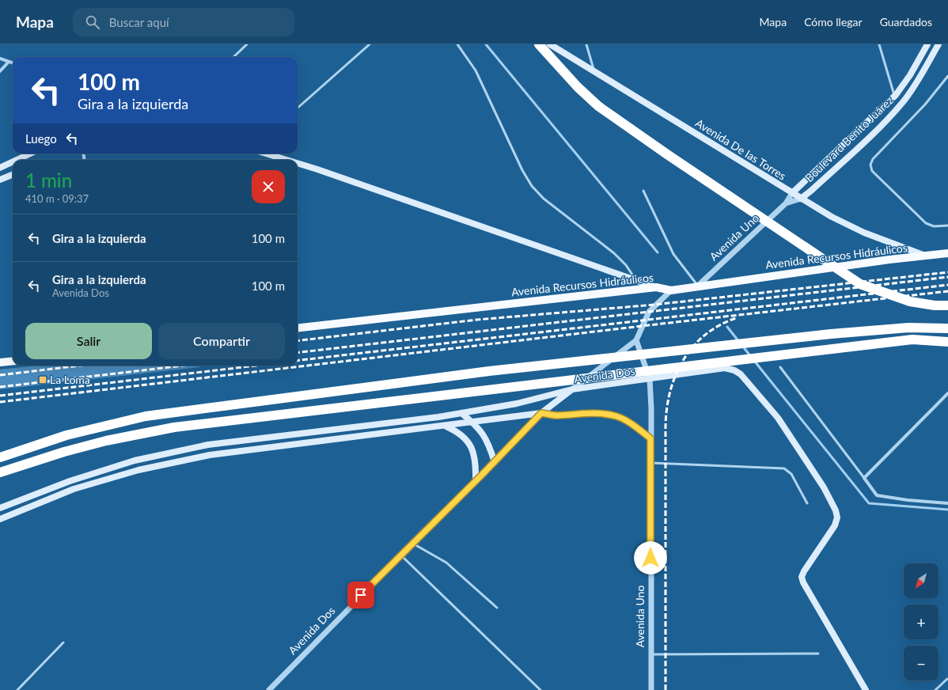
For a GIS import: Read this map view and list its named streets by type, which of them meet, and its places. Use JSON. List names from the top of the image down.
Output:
{
  "streets": {
    "main road": [
      "Boulevard Benito Juárez",
      "Avenida De las Torres",
      "Avenida Recursos Hidráulicos",
      "Avenida Dos"
    ],
    "street": ["Avenida Uno"]
  },
  "crossings": [
    ["Boulevard Benito Juárez", "Avenida De las Torres"],
    ["Boulevard Benito Juárez", "Avenida Uno"],
    ["Avenida De las Torres", "Avenida Uno"],
    ["Avenida De las Torres", "Avenida Recursos Hidráulicos"],
    ["Avenida Uno", "Avenida Recursos Hidráulicos"],
    ["Avenida Uno", "Avenida Dos"]
  ],
  "places": {
    "transit": ["La Loma"]
  },
  "north": "bottom left",
  "page": {
    "header": "Mapa",
    "search": "Buscar aquí",
    "nav": ["Mapa", "Cómo llegar", "Guardados"],
    "turn": ["100 m", "Gira a la izquierda"],
    "then": "Luego",
    "heading": ["1 min", "410 m · 09:37"],
    "list": [
      {
        "name": "Gira a la izquierda",
        "value": "100 m"
      },
      {
        "name": "Gira a la izquierda",
        "note": "Avenida Dos",
        "value": "100 m"
      }
    ],
    "buttons": ["Salir", "Compartir"],
    "map_buttons": ["+", "−"]
  }
}
